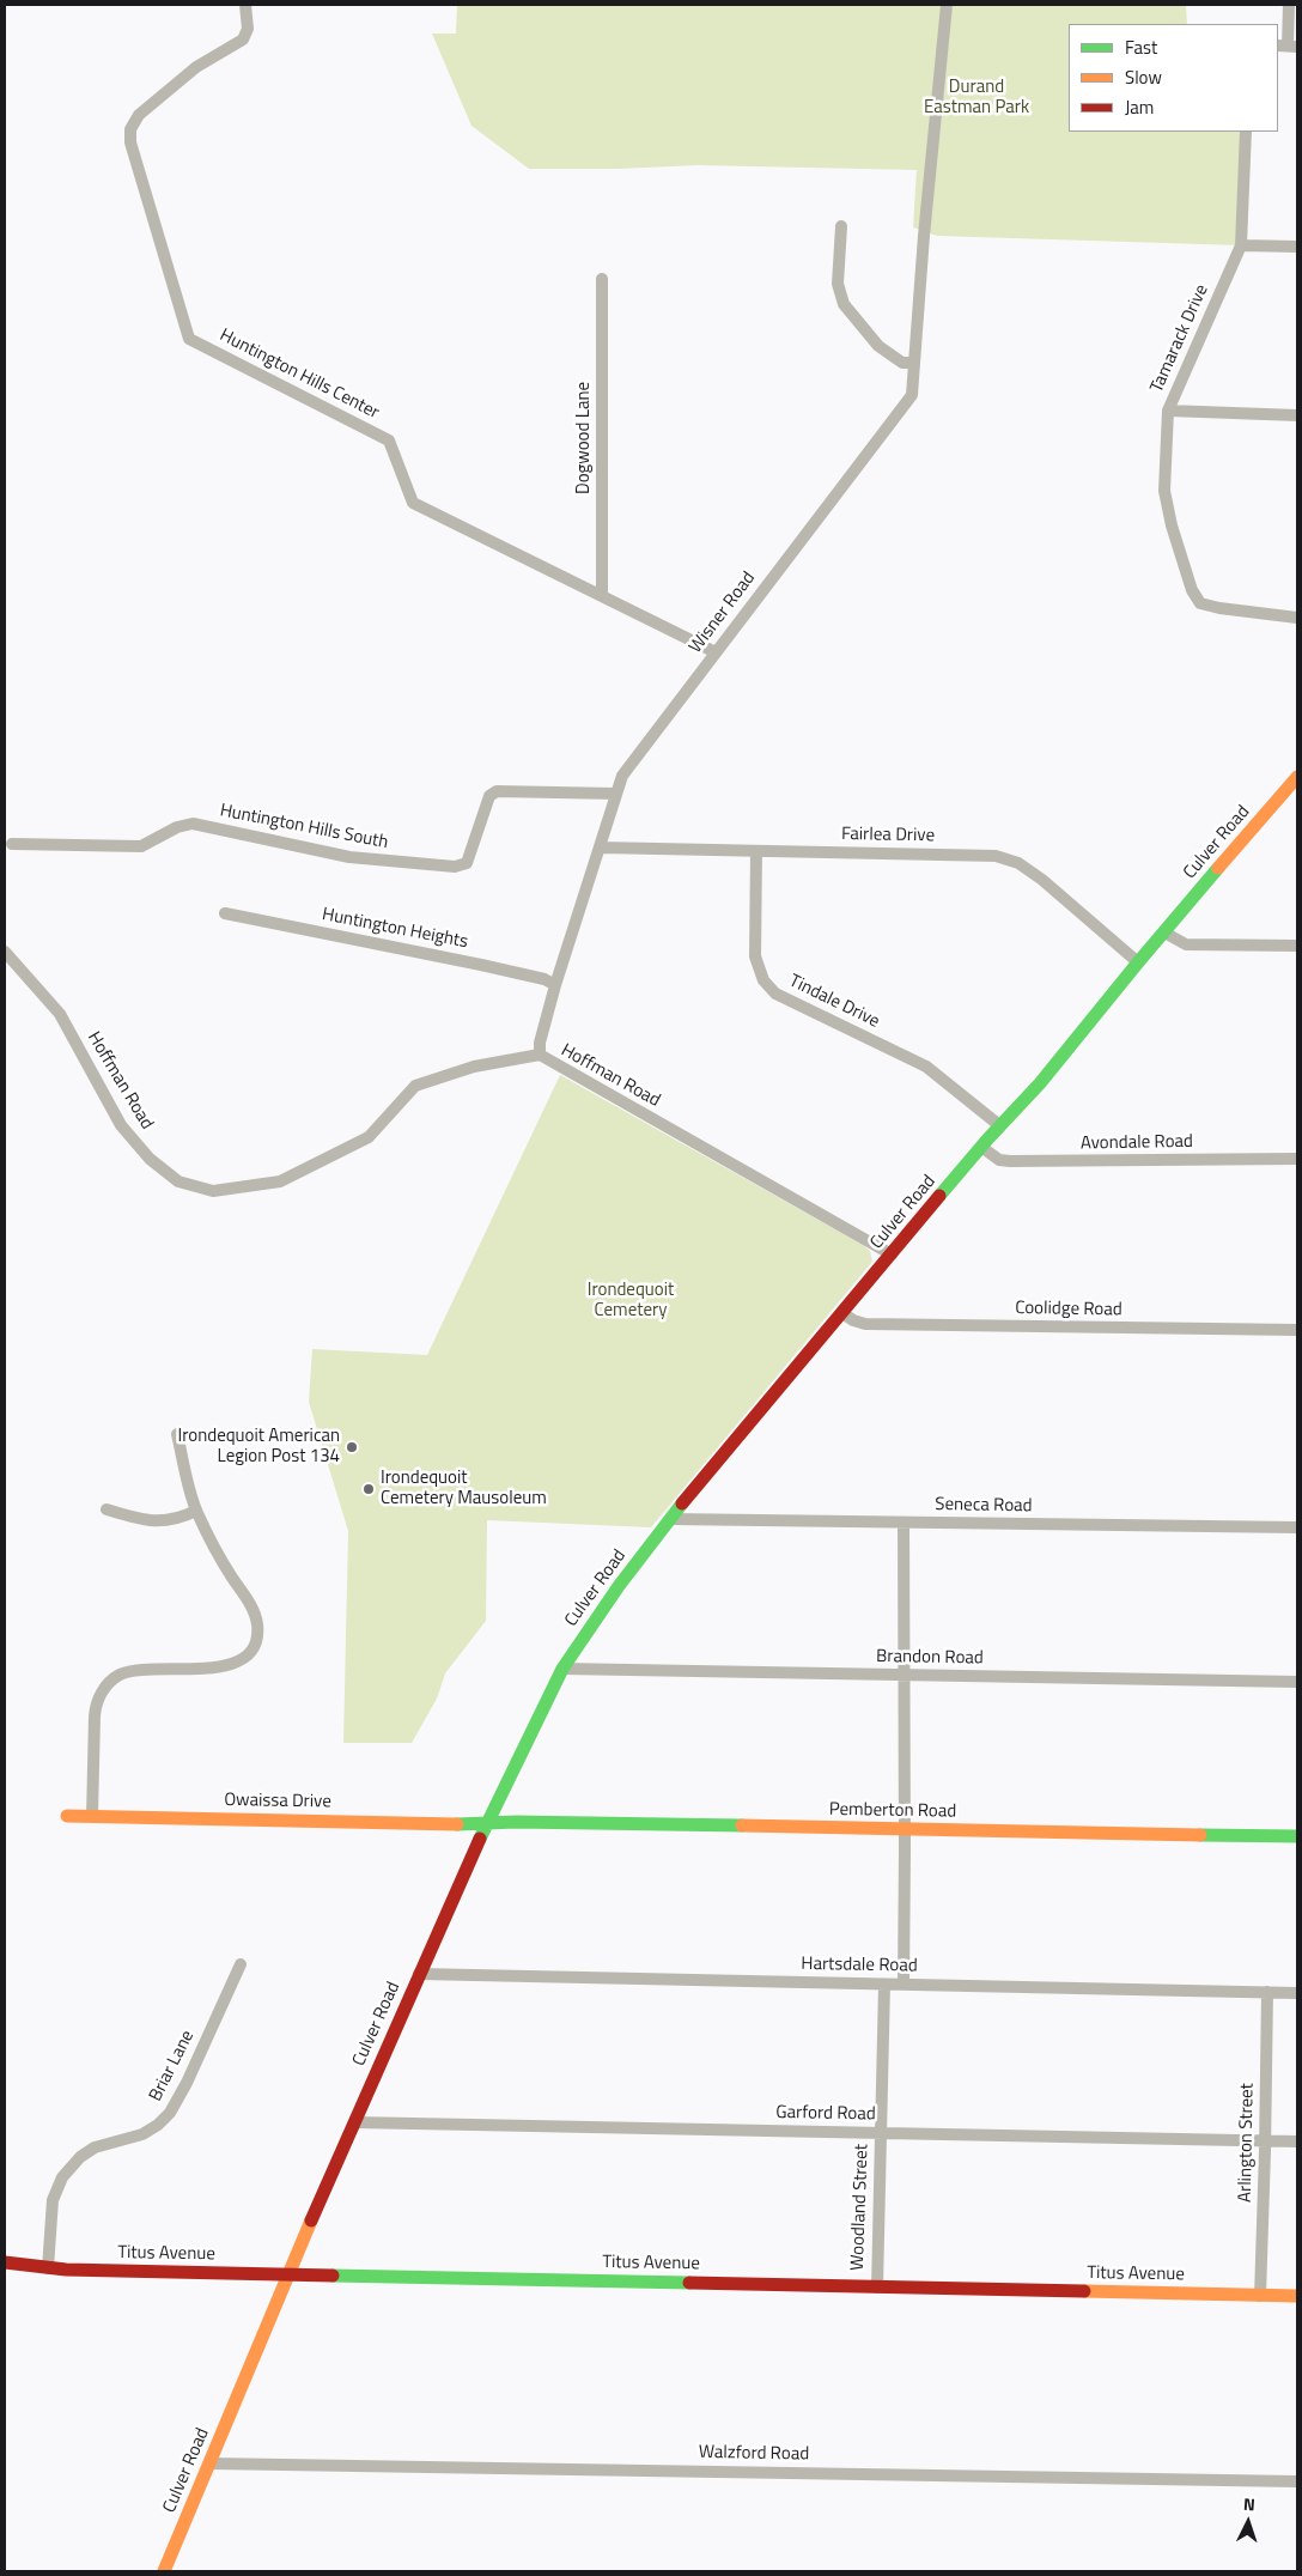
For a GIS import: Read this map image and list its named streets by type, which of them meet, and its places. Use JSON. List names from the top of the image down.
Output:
{
  "streets": {
    "main road": [
      "Culver Road",
      "Owaissa Drive",
      "Pemberton Road",
      "Titus Avenue"
    ],
    "street": [
      "Tamarack Drive",
      "Huntington Hills Center",
      "Dogwood Lane",
      "Wisner Road",
      "Huntington Hills South",
      "Fairlea Drive",
      "Huntington Heights",
      "Tindale Drive",
      "Hoffman Road",
      "Avondale Road",
      "Coolidge Road",
      "Seneca Road",
      "Brandon Road",
      "Hartsdale Road",
      "Briar Lane",
      "Garford Road",
      "Arlington Street",
      "Woodland Street",
      "Walzford Road"
    ]
  },
  "crossings": [
    ["Huntington Hills Center", "Dogwood Lane"],
    ["Huntington Hills Center", "Wisner Road"],
    ["Wisner Road", "Huntington Hills South"],
    ["Wisner Road", "Fairlea Drive"],
    ["Wisner Road", "Huntington Heights"],
    ["Wisner Road", "Hoffman Road"],
    ["Fairlea Drive", "Culver Road"],
    ["Fairlea Drive", "Tindale Drive"],
    ["Culver Road", "Tindale Drive"],
    ["Culver Road", "Hoffman Road"],
    ["Culver Road", "Avondale Road"],
    ["Culver Road", "Coolidge Road"],
    ["Culver Road", "Seneca Road"],
    ["Culver Road", "Brandon Road"],
    ["Culver Road", "Owaissa Drive"],
    ["Culver Road", "Pemberton Road"],
    ["Culver Road", "Hartsdale Road"],
    ["Culver Road", "Garford Road"],
    ["Culver Road", "Titus Avenue"],
    ["Culver Road", "Walzford Road"],
    ["Owaissa Drive", "Pemberton Road"],
    ["Hartsdale Road", "Arlington Street"],
    ["Hartsdale Road", "Woodland Street"],
    ["Briar Lane", "Titus Avenue"],
    ["Garford Road", "Arlington Street"],
    ["Garford Road", "Woodland Street"],
    ["Arlington Street", "Titus Avenue"],
    ["Woodland Street", "Titus Avenue"]
  ],
  "parks": ["Durand Eastman Park", "Irondequoit Cemetery"],
  "places": ["Irondequoit American Legion Post 134", "Irondequoit Cemetery Mausoleum"],
  "legend": ["Fast", "Slow", "Jam"],
  "north": "top"
}
